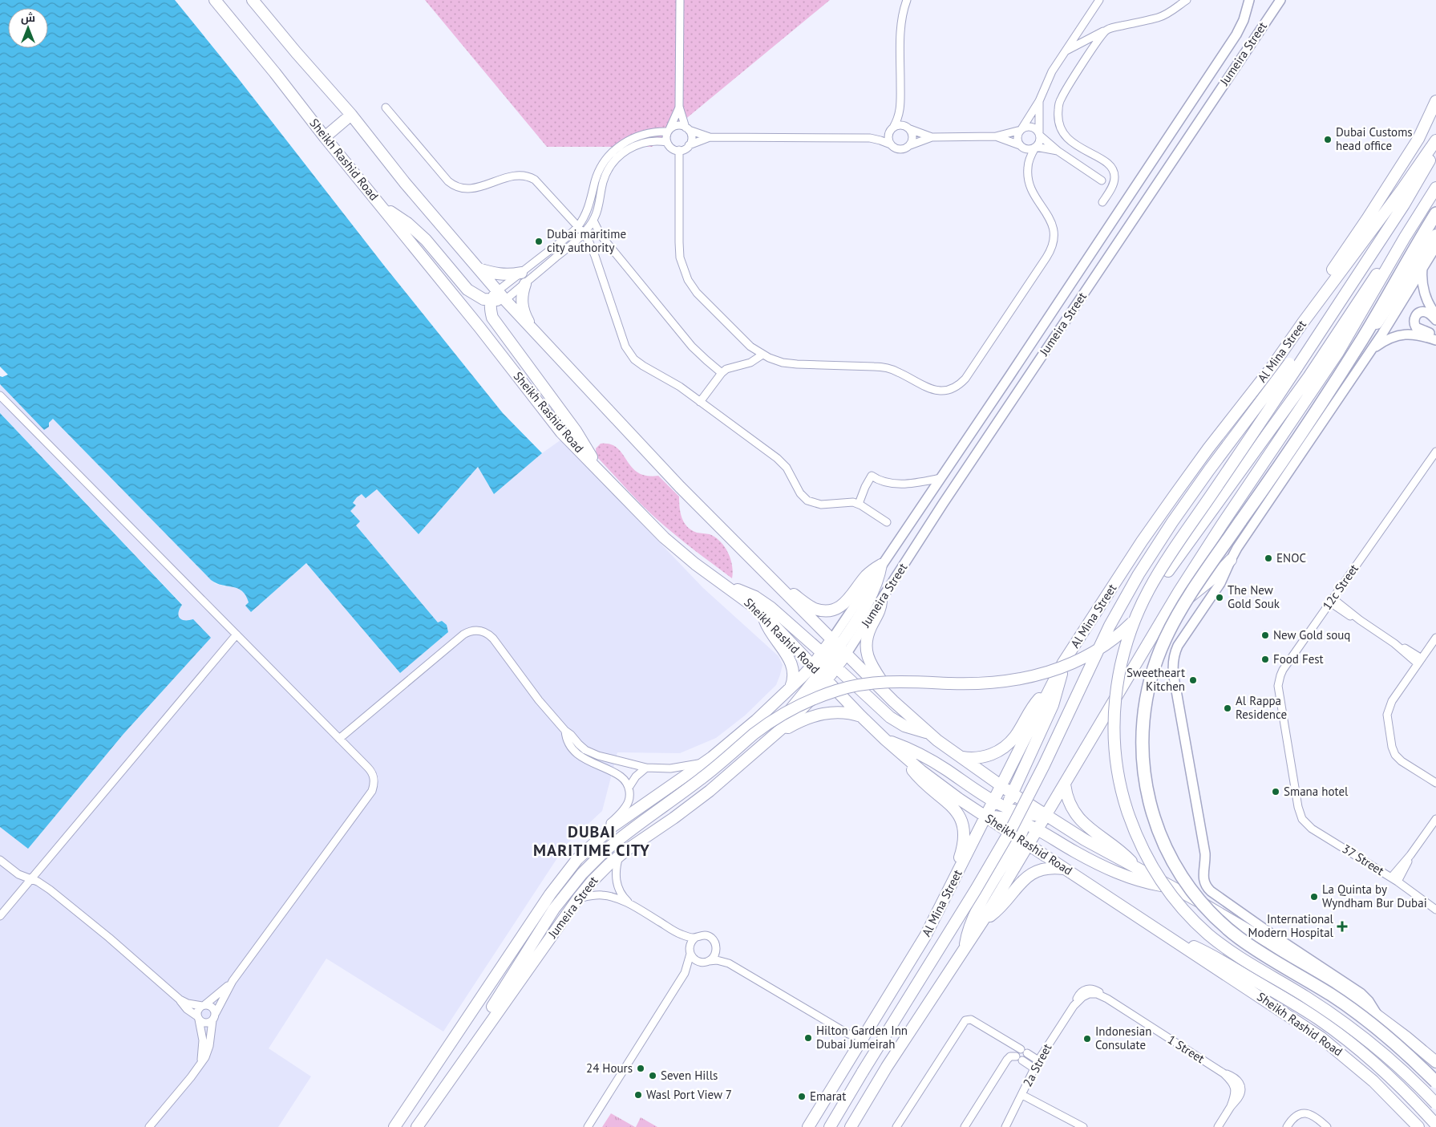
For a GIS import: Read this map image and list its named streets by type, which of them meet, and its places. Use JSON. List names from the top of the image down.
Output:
{
  "streets": {
    "main road": ["Jumeira Street", "Sheikh Rashid Road", "Al Mina Street"],
    "street": [
      "12c Street",
      "37 Street",
      "1 Street",
      "2a Street"
    ]
  },
  "crossings": [
    ["Jumeira Street", "Sheikh Rashid Road"],
    ["Sheikh Rashid Road", "Al Mina Street"],
    ["12c Street", "37 Street"],
    ["1 Street", "2a Street"]
  ],
  "districts": ["DUBAI MARITIME CITY"],
  "places": {
    "other": [
      "Dubai Customs head office",
      "Dubai maritime city authority",
      "ENOC",
      "The New Gold Souk",
      "New Gold souq",
      "Food Fest",
      "Sweetheart Kitchen",
      "Al Rappa Residence",
      "Smana hotel",
      "La Quinta by Wyndham Bur Dubai",
      "Hilton Garden Inn Dubai Jumeirah",
      "Indonesian Consulate",
      "24 Hours",
      "Seven Hills",
      "Wasl Port View 7",
      "Emarat"
    ],
    "health": ["International Modern Hospital"]
  },
  "north": "top"
}
